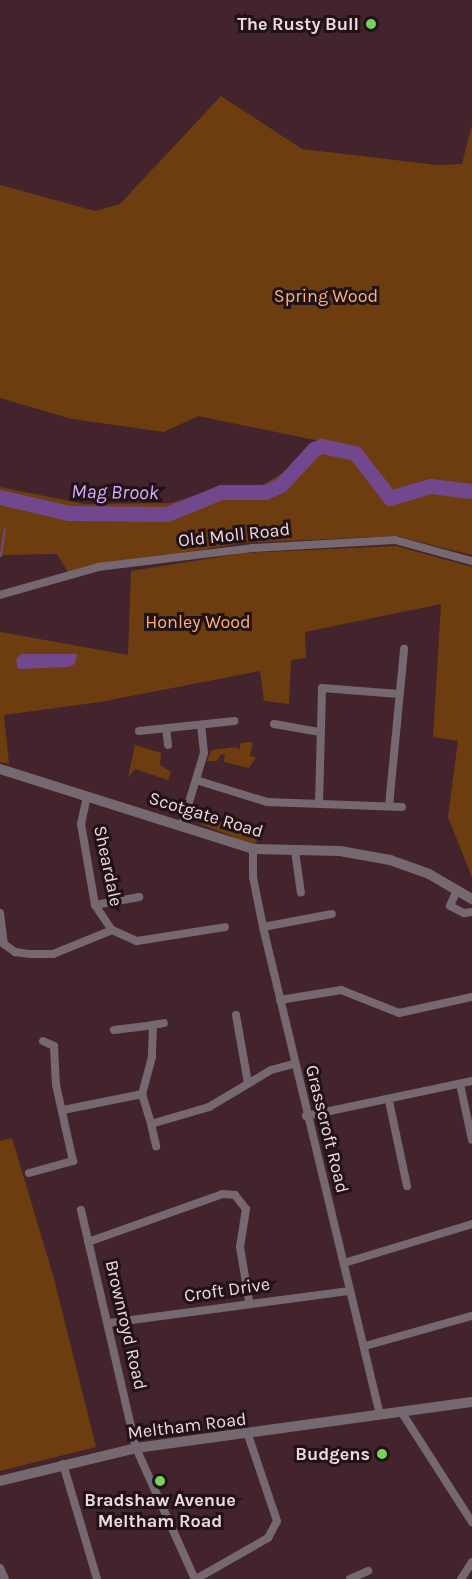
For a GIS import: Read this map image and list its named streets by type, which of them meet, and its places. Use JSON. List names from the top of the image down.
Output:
{
  "streets": {
    "street": [
      "Old Moll Road",
      "Scotgate Road",
      "Sheardale",
      "Grasscroft Road",
      "Croft Drive",
      "Brownroyd Road",
      "Meltham Road"
    ]
  },
  "crossings": [
    ["Scotgate Road", "Sheardale"],
    ["Scotgate Road", "Grasscroft Road"],
    ["Grasscroft Road", "Croft Drive"],
    ["Grasscroft Road", "Meltham Road"],
    ["Croft Drive", "Brownroyd Road"],
    ["Brownroyd Road", "Meltham Road"]
  ],
  "water": ["Mag Brook"],
  "parks": ["Spring Wood", "Honley Wood"],
  "places": ["The Rusty Bull", "Budgens", "Bradshaw Avenue Meltham Road"]
}
